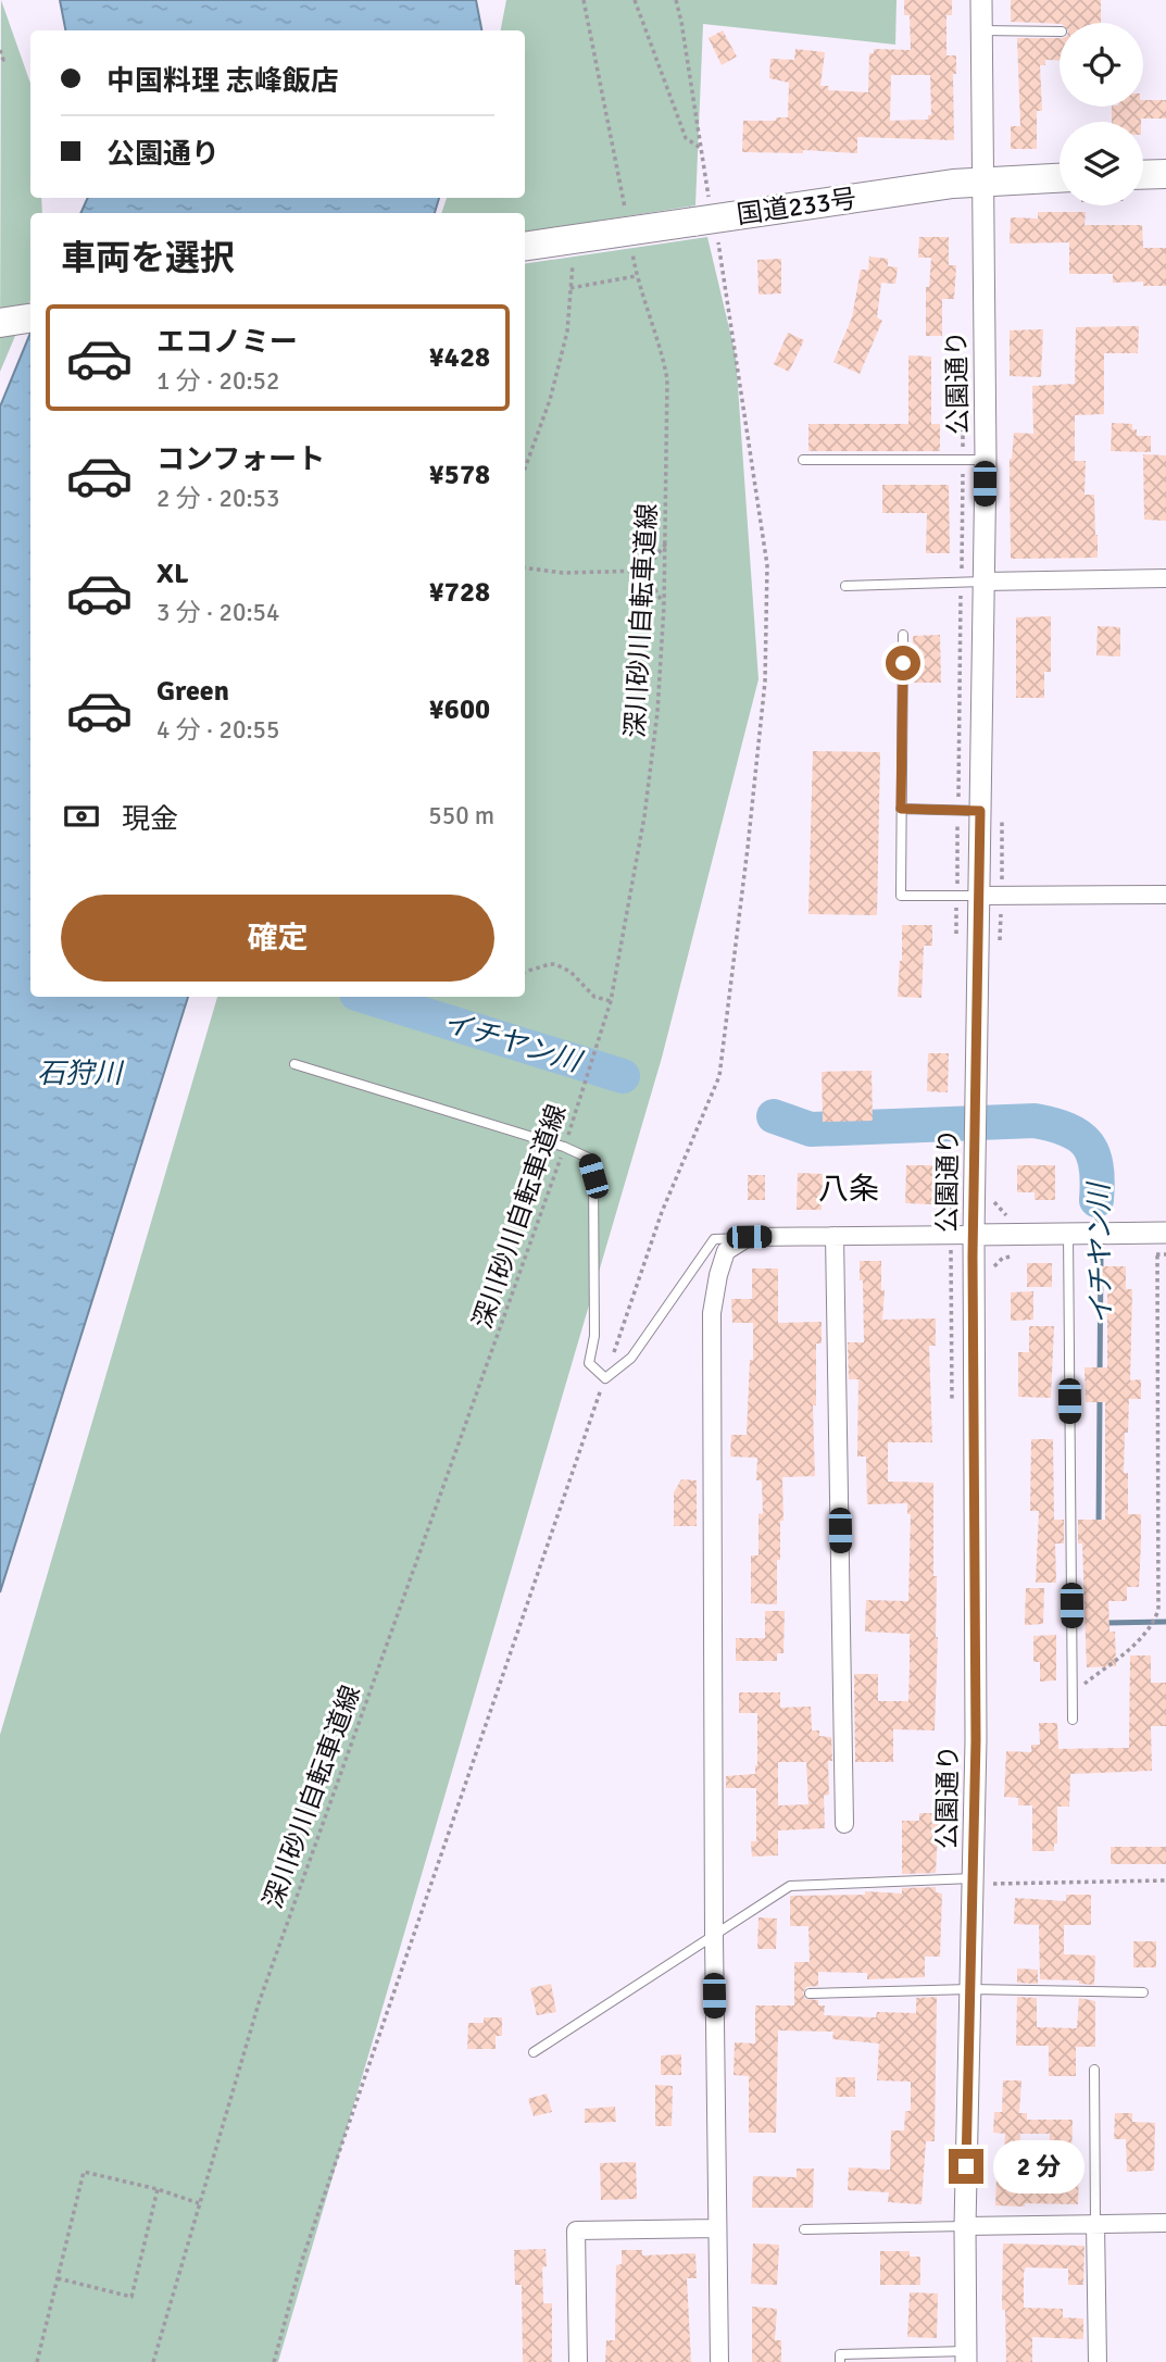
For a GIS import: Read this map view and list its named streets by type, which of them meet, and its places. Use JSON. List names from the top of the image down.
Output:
{
  "streets": {
    "highway": ["国道233号"],
    "street": ["公園通り"],
    "path": ["深川砂川自転車道線"]
  },
  "crossings": [
    ["国道233号", "公園通り"]
  ],
  "districts": ["八条"],
  "water": ["イチヤン川", "石狩川"],
  "page": {
    "banner": ["中国料理 志峰飯店", "公園通り"],
    "heading": "車両を選択",
    "list": [
      {
        "name": "エコノミー",
        "note": "1 分 · 20:52",
        "value": "¥428"
      },
      {
        "name": "コンフォート",
        "note": "2 分 · 20:53",
        "value": "¥578"
      },
      {
        "name": "XL",
        "note": "3 分 · 20:54",
        "value": "¥728"
      },
      {
        "name": "Green",
        "note": "4 分 · 20:55",
        "value": "¥600"
      }
    ],
    "pay": ["現金", "550 m"],
    "buttons": "確定",
    "bubble": "2 分"
  }
}
